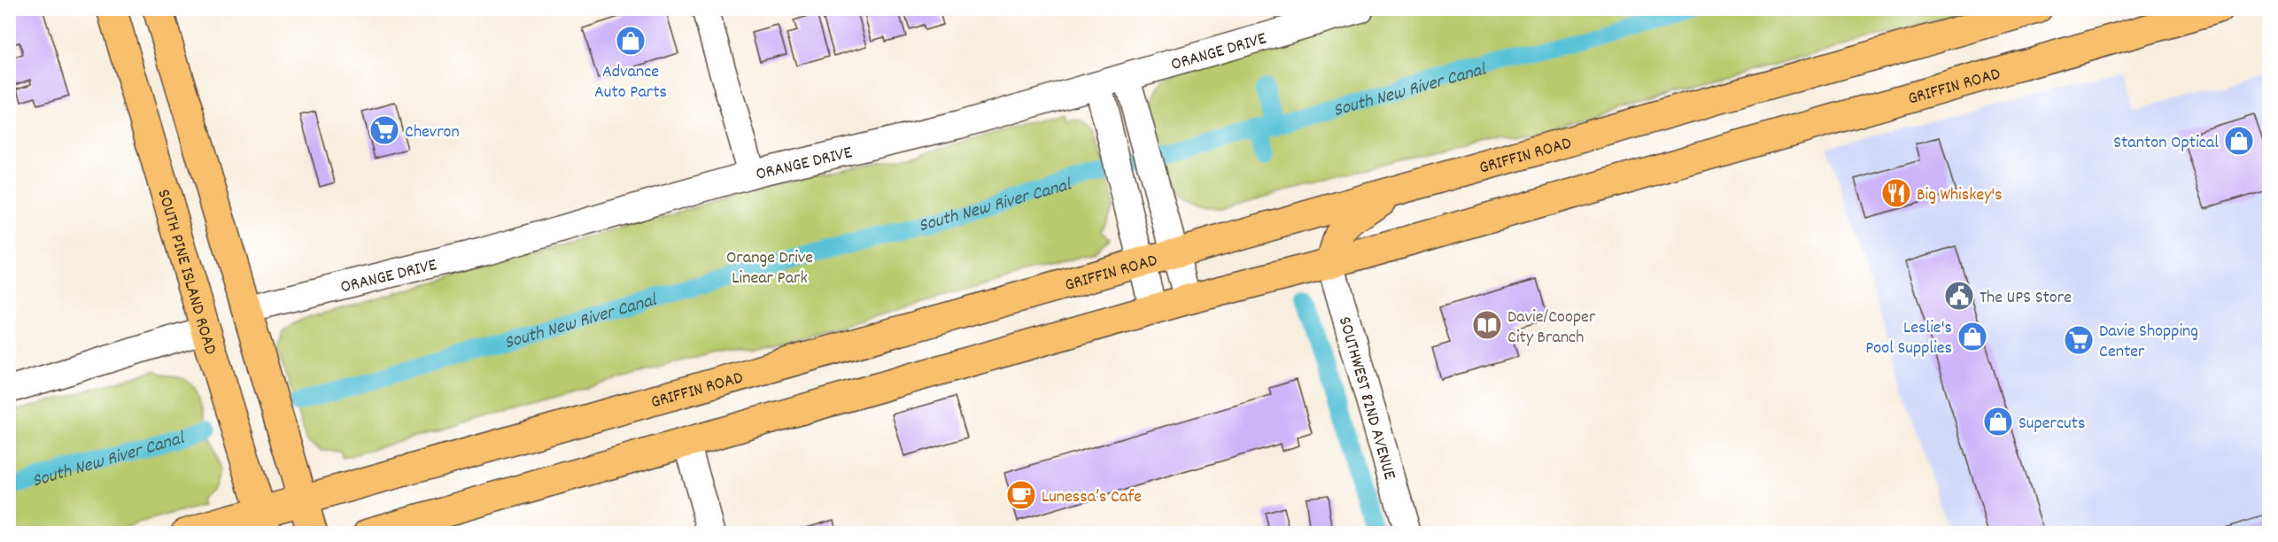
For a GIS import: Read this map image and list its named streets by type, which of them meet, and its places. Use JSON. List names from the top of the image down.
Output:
{
  "streets": {
    "main road": ["GRIFFIN ROAD", "SOUTH PINE ISLAND ROAD"],
    "street": ["ORANGE DRIVE", "SOUTHWEST 82ND AVENUE"]
  },
  "crossings": [
    ["GRIFFIN ROAD", "SOUTH PINE ISLAND ROAD"],
    ["GRIFFIN ROAD", "SOUTHWEST 82ND AVENUE"]
  ],
  "water": ["South New River Canal"],
  "parks": ["Orange Drive Linear Park"],
  "places": {
    "shop": [
      "Advance Auto Parts",
      "Stanton Optical",
      "Leslie's Pool Supplies",
      "Supercuts"
    ],
    "supermarket": ["Chevron", "Davie Shopping Center"],
    "restaurant": ["Big Whiskey's"],
    "public building": ["The UPS Store"],
    "library": ["Davie/Cooper City Branch"],
    "cafe": ["Lunessa’s Cafe"]
  }
}
